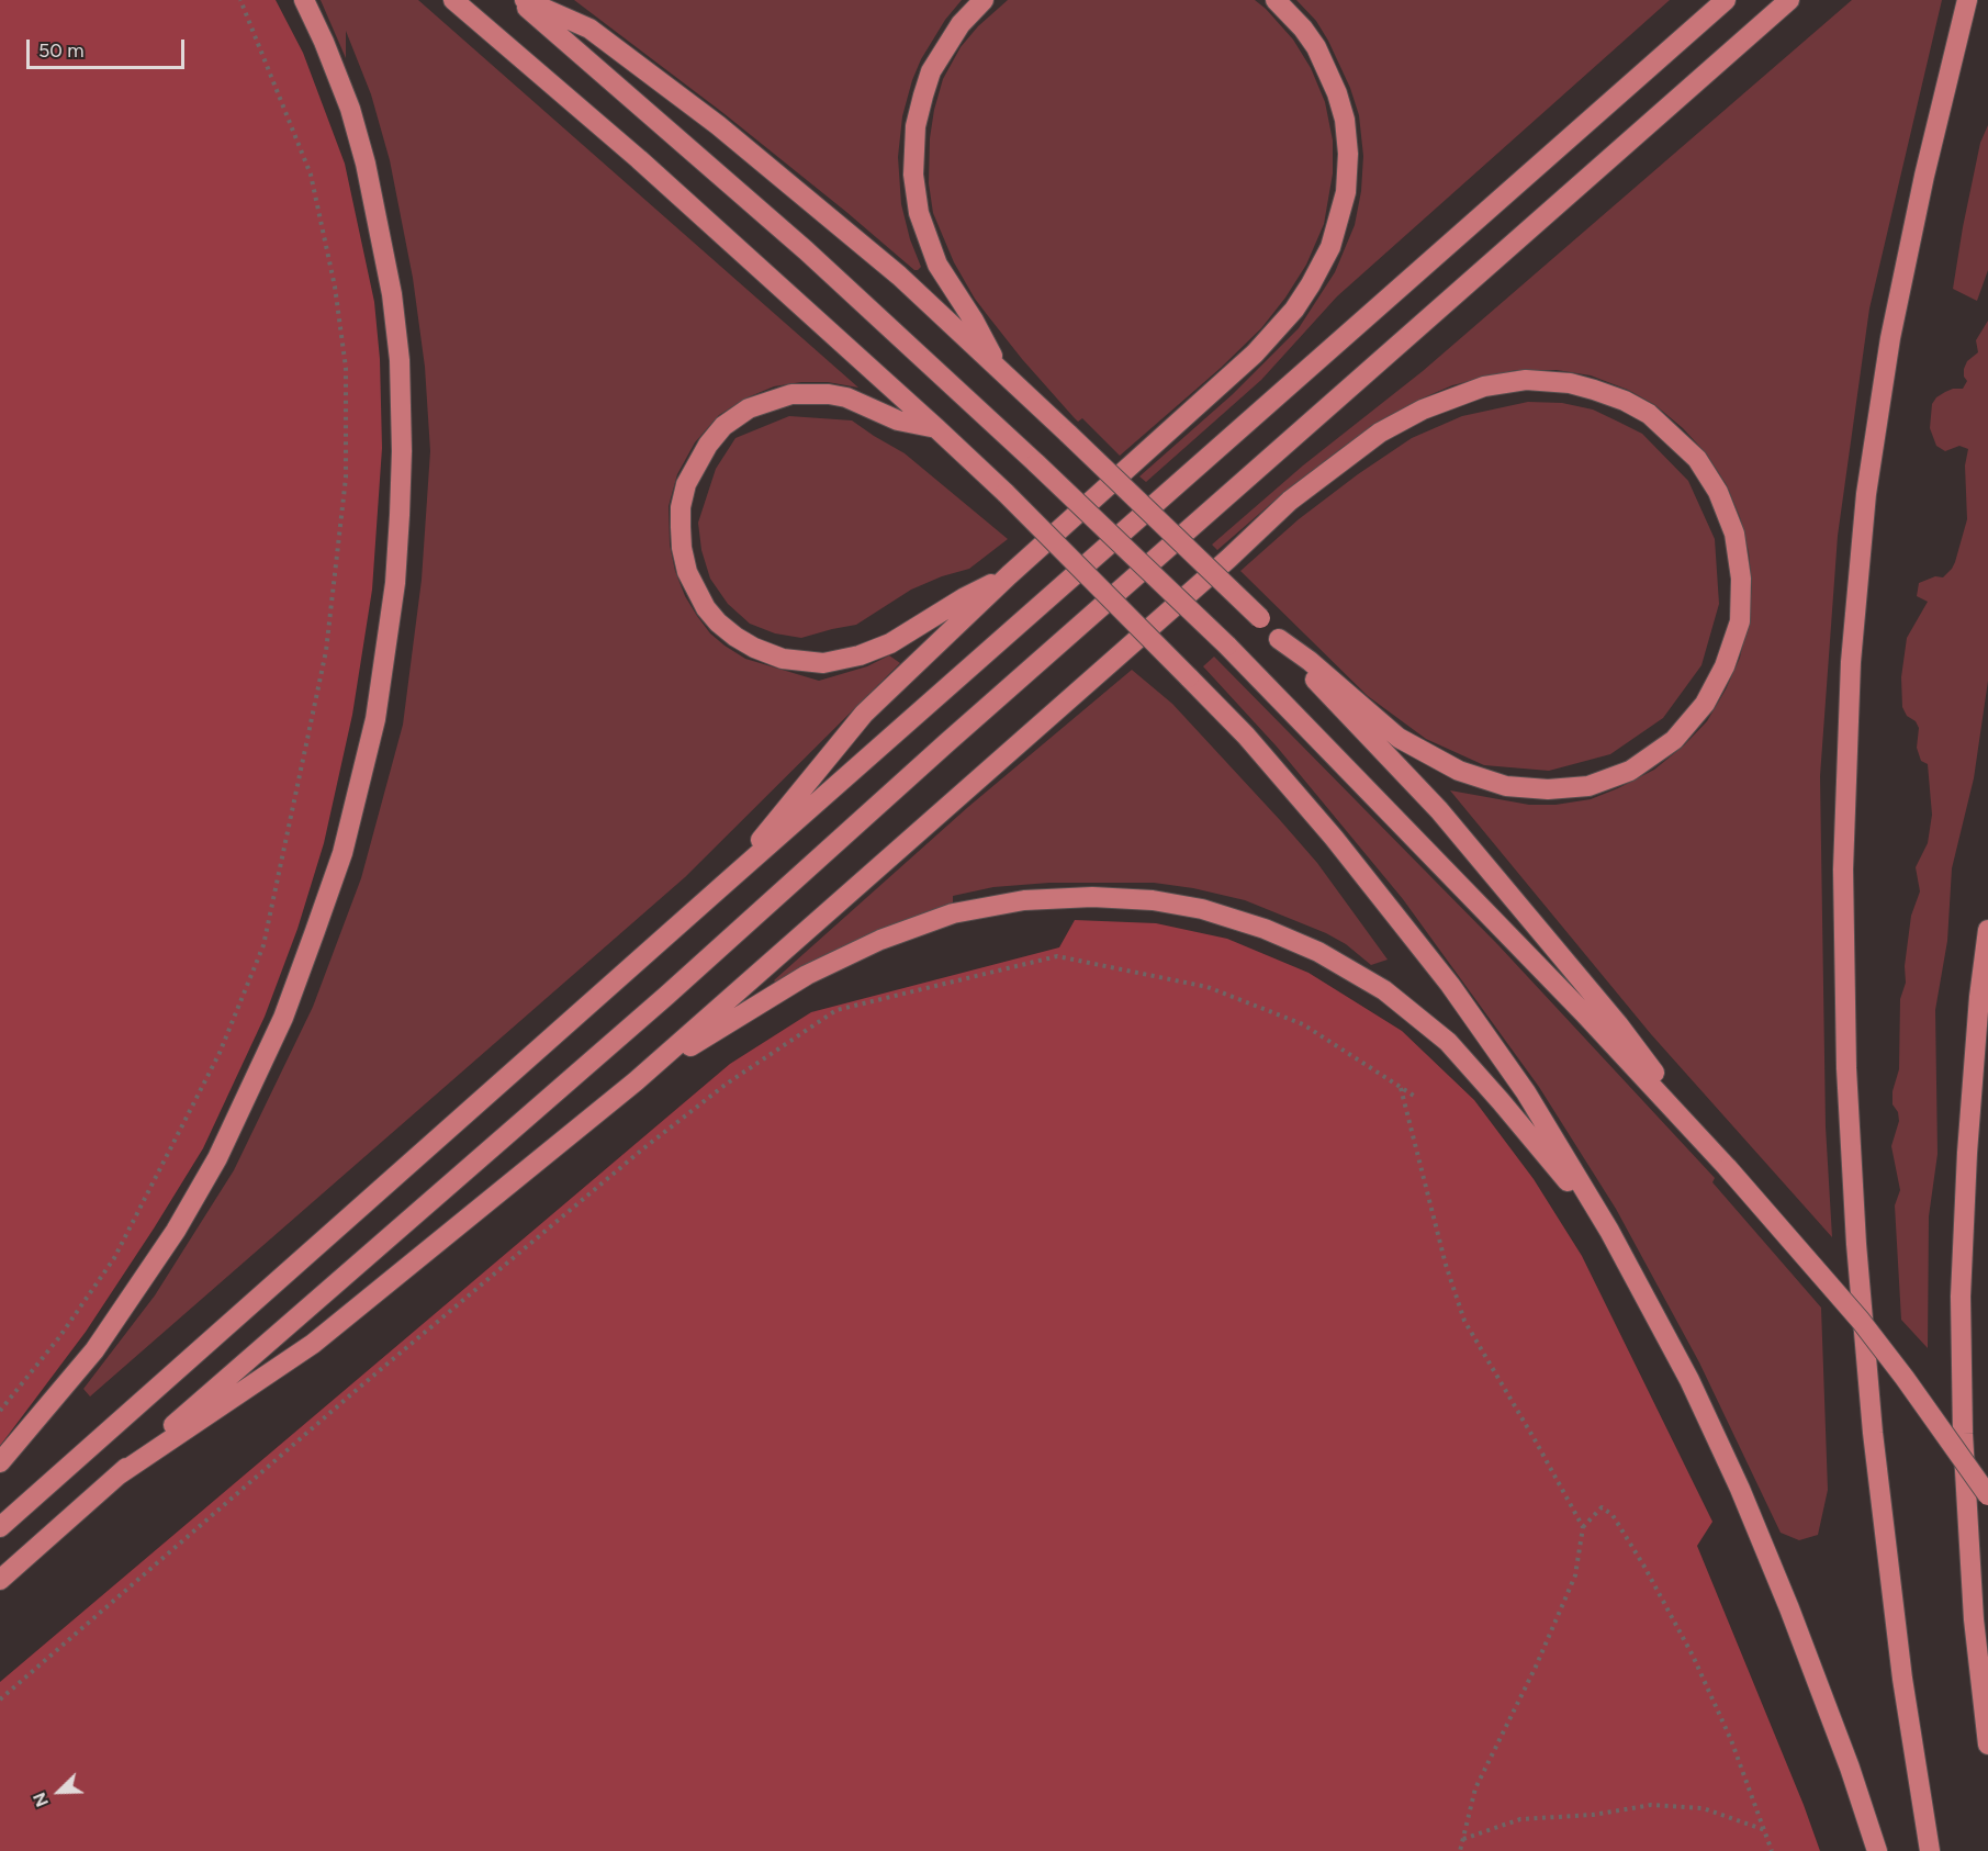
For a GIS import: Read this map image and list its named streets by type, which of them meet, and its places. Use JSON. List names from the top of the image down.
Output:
{
  "scale_bar": "50 m",
  "north": "bottom left"
}
